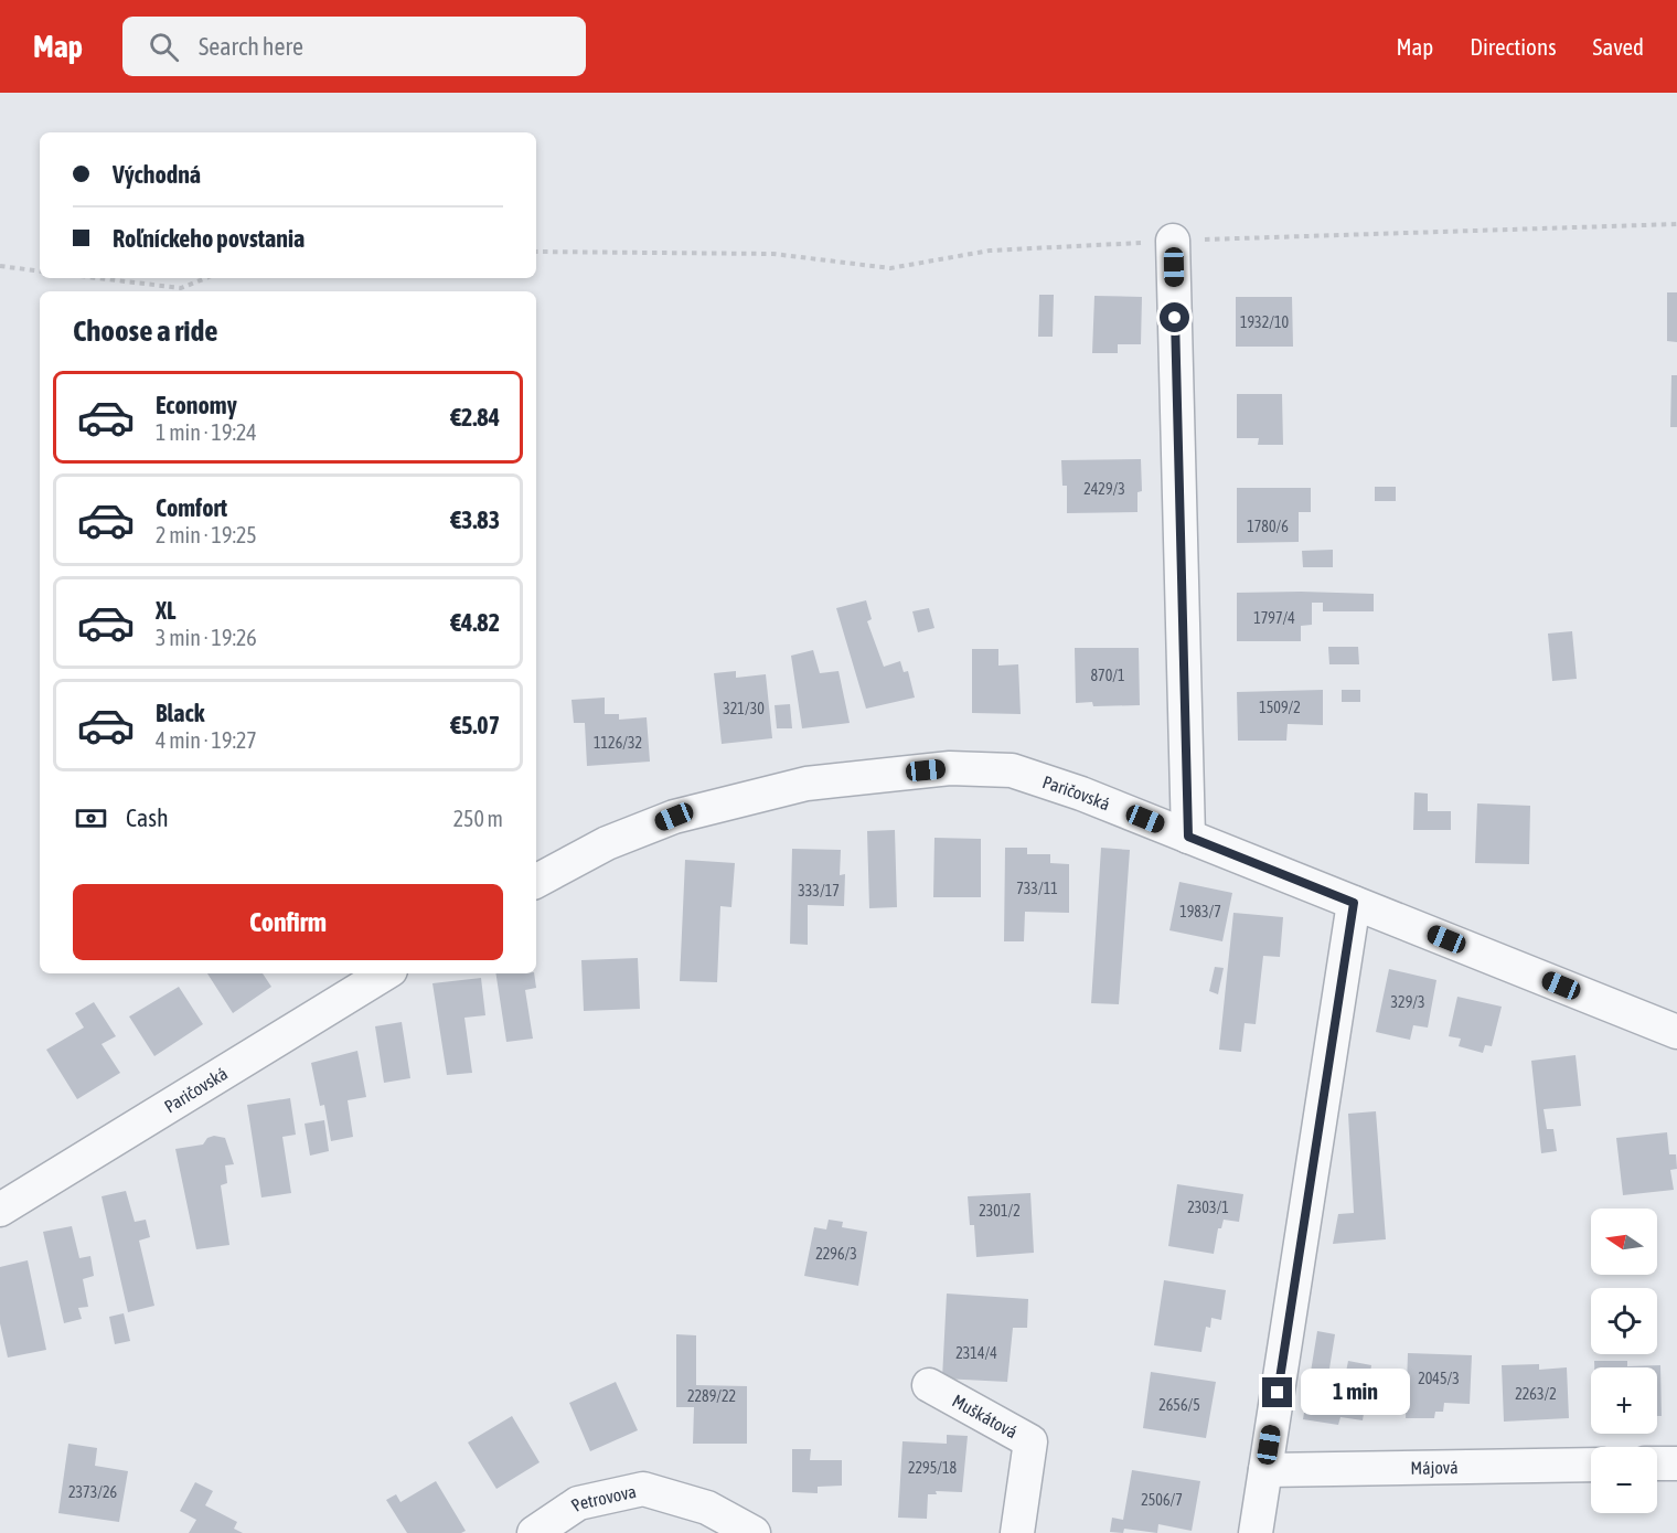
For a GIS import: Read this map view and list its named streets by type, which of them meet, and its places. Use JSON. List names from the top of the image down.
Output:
{
  "streets": {
    "street": [
      "Paričovská",
      "Muškátová",
      "Májová",
      "Petrovova"
    ]
  },
  "house_numbers": [
    "1932/10",
    "2429/3",
    "1780/6",
    "1797/4",
    "870/1",
    "1509/2",
    "321/30",
    "1126/32",
    "733/11",
    "333/17",
    "1983/7",
    "329/3",
    "2303/1",
    "2301/2",
    "2296/3",
    "2314/4",
    "2045/3",
    "2263/2",
    "2289/22",
    "2656/5",
    "2295/18",
    "2373/26",
    "2506/7"
  ],
  "north": "left",
  "page": {
    "header": "Map",
    "search": "Search here",
    "nav": ["Map", "Directions", "Saved"],
    "banner": ["Východná", "Roľníckeho povstania"],
    "heading": "Choose a ride",
    "list": [
      {
        "name": "Economy",
        "note": "1 min · 19:24",
        "value": "€2.84"
      },
      {
        "name": "Comfort",
        "note": "2 min · 19:25",
        "value": "€3.83"
      },
      {
        "name": "XL",
        "note": "3 min · 19:26",
        "value": "€4.82"
      },
      {
        "name": "Black",
        "note": "4 min · 19:27",
        "value": "€5.07"
      }
    ],
    "pay": ["Cash", "250 m"],
    "buttons": "Confirm",
    "map_buttons": ["+", "−"],
    "bubble": "1 min"
  }
}
